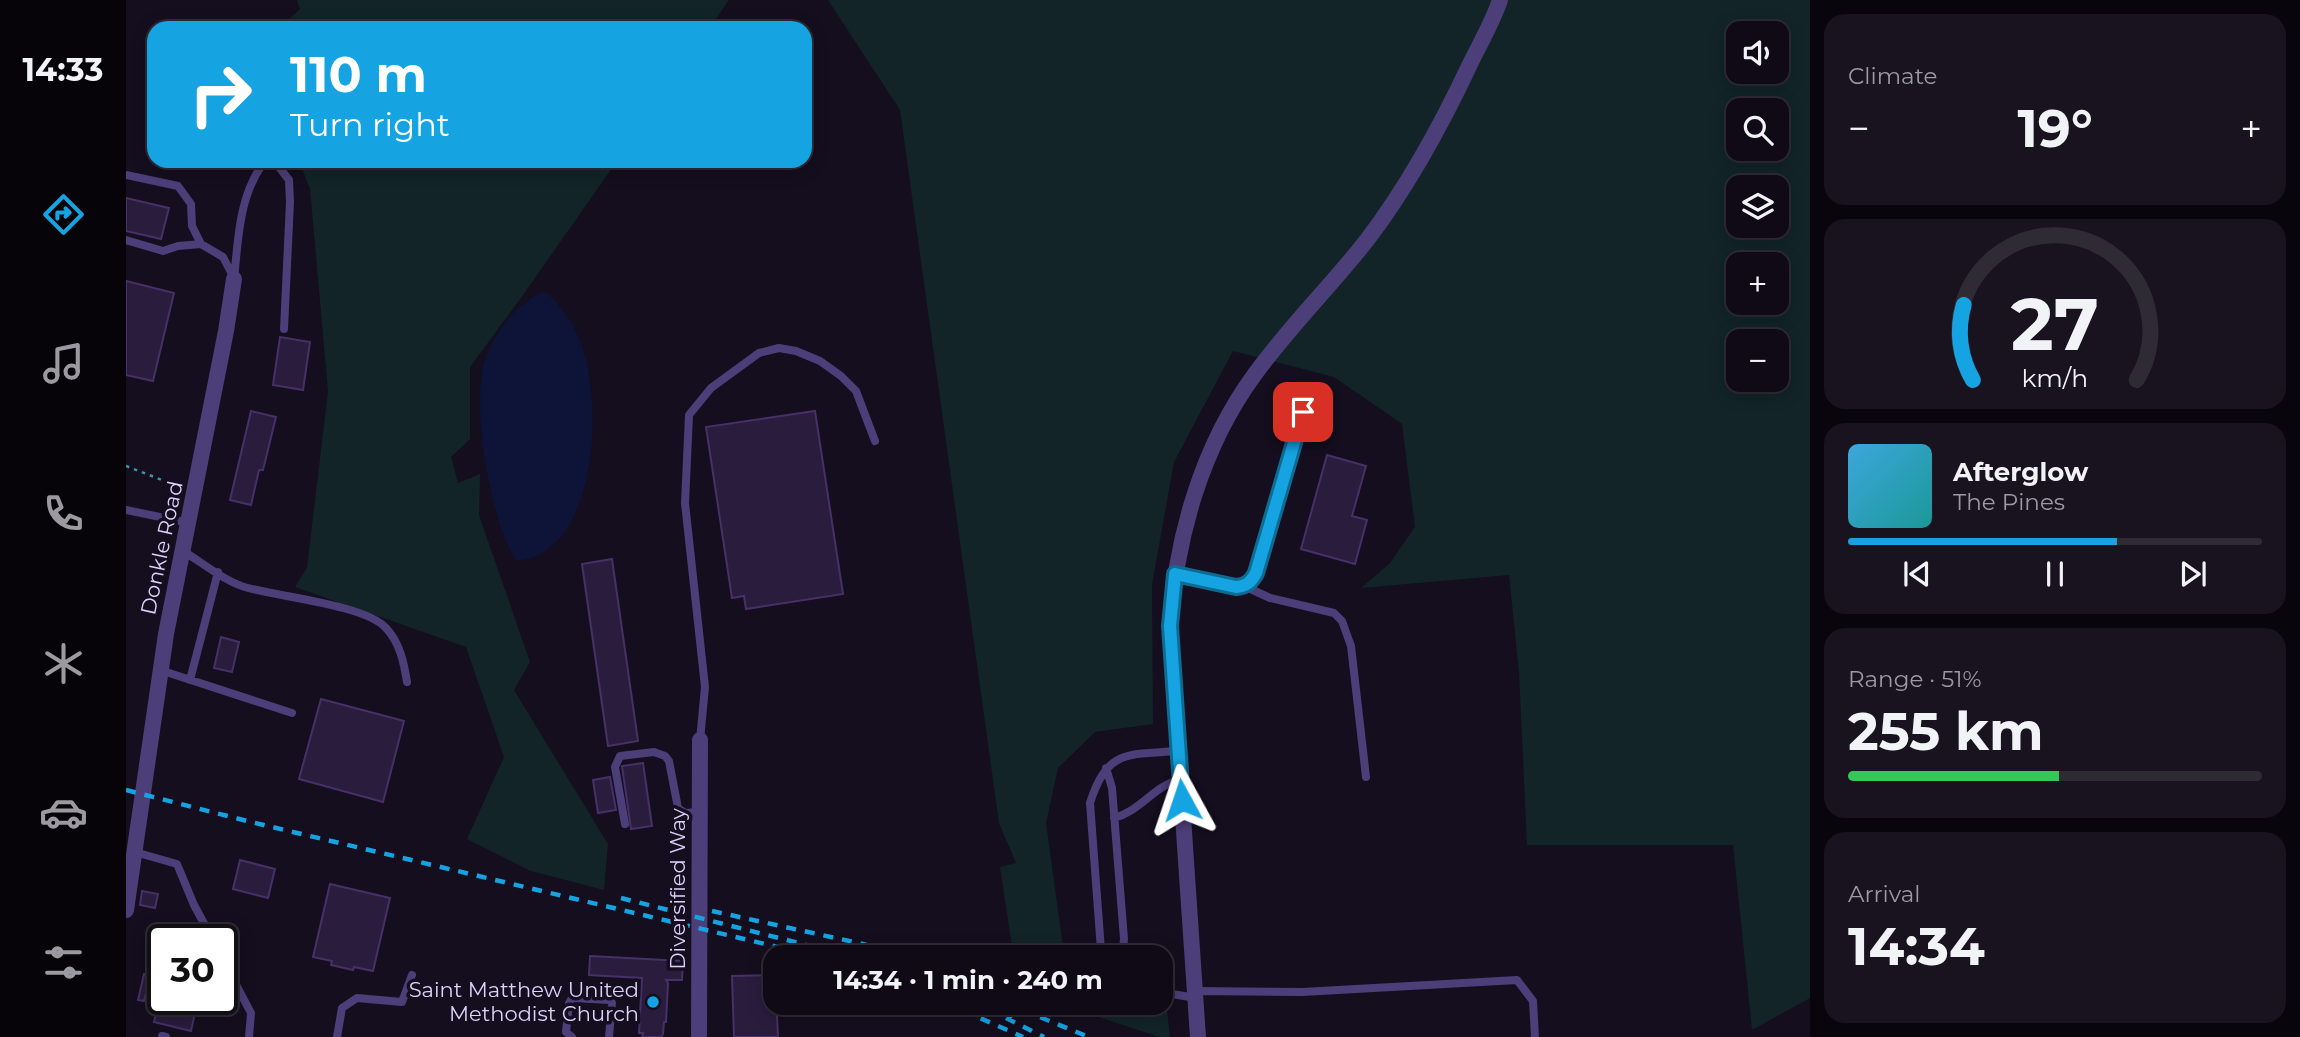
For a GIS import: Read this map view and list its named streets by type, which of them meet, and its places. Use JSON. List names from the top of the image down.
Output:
{
  "streets": {
    "street": ["Donkle Road", "Diversified Way"]
  },
  "places": ["Saint Matthew United Methodist Church"],
  "page": {
    "tabs": "14:33",
    "tile": [
      "Climate",
      ["Range · 51%", "255 km"],
      ["Arrival", "14:34"]
    ],
    "map_buttons": ["+", "−"],
    "turn": ["110 m", "Turn right"],
    "heat": ["−", "19°", "+"],
    "song": ["Afterglow", "The Pines"],
    "limit": "30",
    "trip": "14:34 · 1 min · 240 m",
    "gauge": ["27", "km/h"]
  }
}
